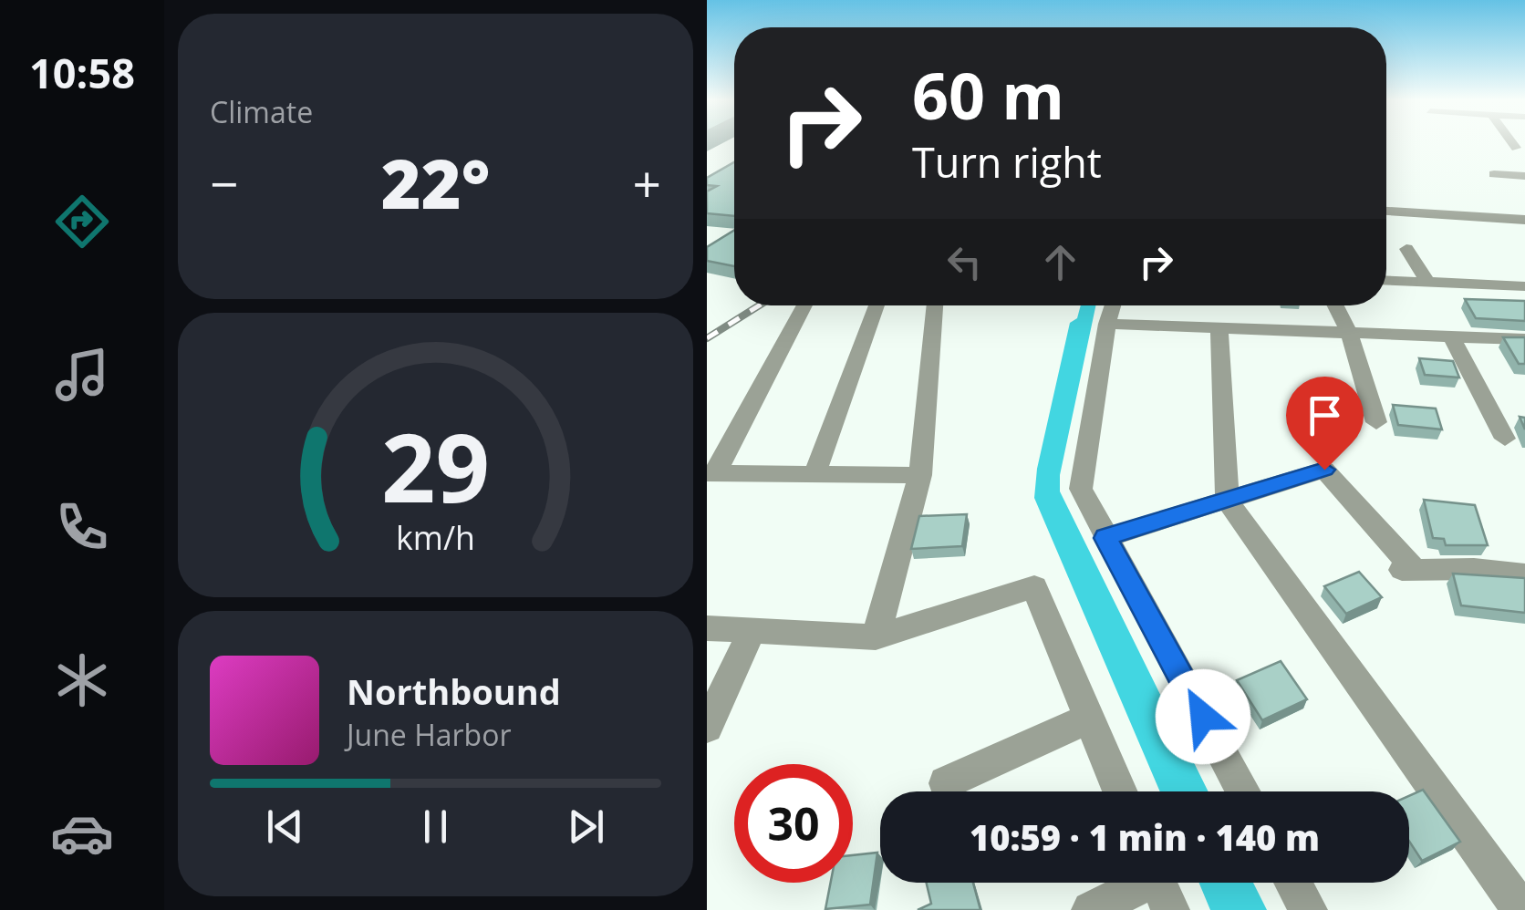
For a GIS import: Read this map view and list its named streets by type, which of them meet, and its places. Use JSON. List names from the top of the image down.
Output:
{
  "page": {
    "tabs": "10:58",
    "tile": "Climate",
    "turn": ["60 m", "Turn right"],
    "heat": ["−", "22°", "+"],
    "song": ["Northbound", "June Harbor"],
    "limit": "30",
    "trip": "10:59 · 1 min · 140 m",
    "gauge": ["29", "km/h"]
  }
}
